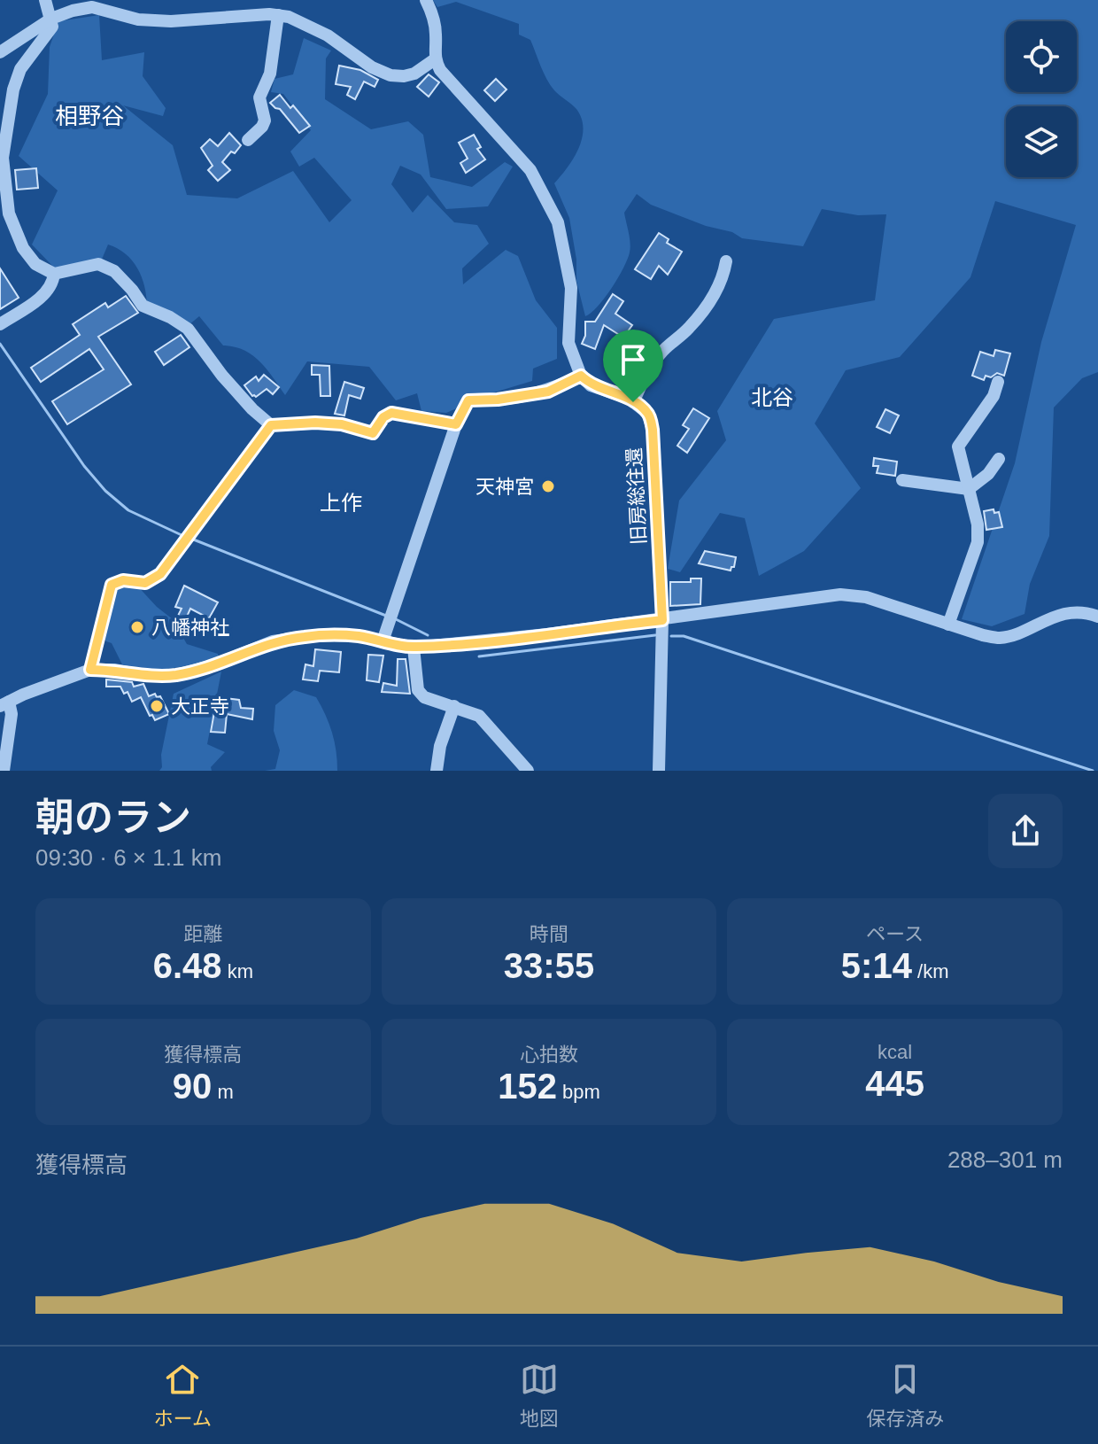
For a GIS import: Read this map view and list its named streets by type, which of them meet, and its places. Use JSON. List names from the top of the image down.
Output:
{
  "streets": {
    "street": ["旧房総往還"]
  },
  "districts": ["相野谷", "北谷", "上作"],
  "places": ["天神宮", "八幡神社", "大正寺"],
  "page": {
    "heading": ["朝のラン", "09:30 · 6 × 1.1 km"],
    "stats": [
      ["距離", "6.48 km"],
      ["時間", "33:55"],
      ["ペース", "5:14 /km"],
      ["獲得標高", "90 m"],
      ["心拍数", "152 bpm"],
      ["kcal", "445"]
    ],
    "chart": ["獲得標高", "288–301 m"],
    "tabs": ["ホーム", "地図", "保存済み"]
  }
}
